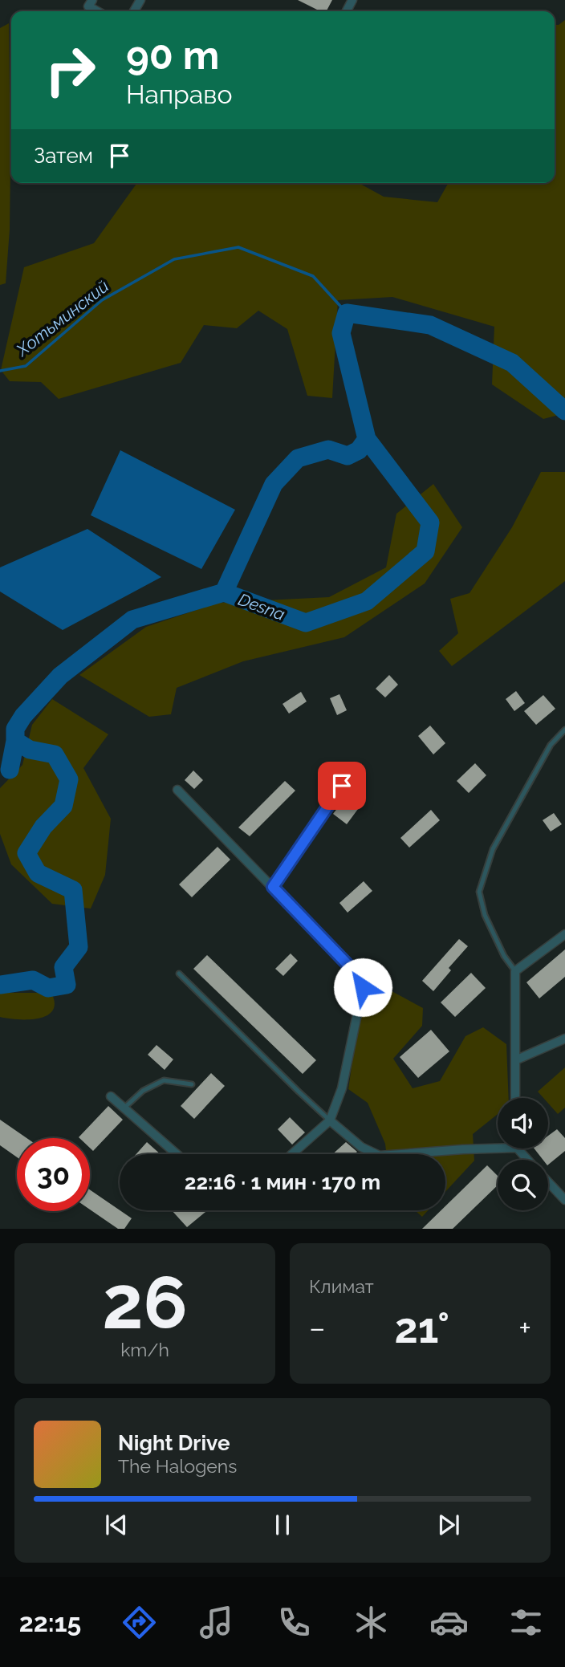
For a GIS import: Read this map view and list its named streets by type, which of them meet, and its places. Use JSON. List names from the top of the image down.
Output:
{
  "water": ["Хотьминский", "Desna"],
  "page": {
    "turn": ["90 m", "Направо"],
    "then": "Затем",
    "limit": "30",
    "trip": "22:16 · 1 мин · 170 m",
    "tile": [
      ["26", "km/h"],
      "Климат"
    ],
    "heat": ["−", "21°", "+"],
    "song": ["Night Drive", "The Halogens"],
    "tabs": "22:15"
  }
}
